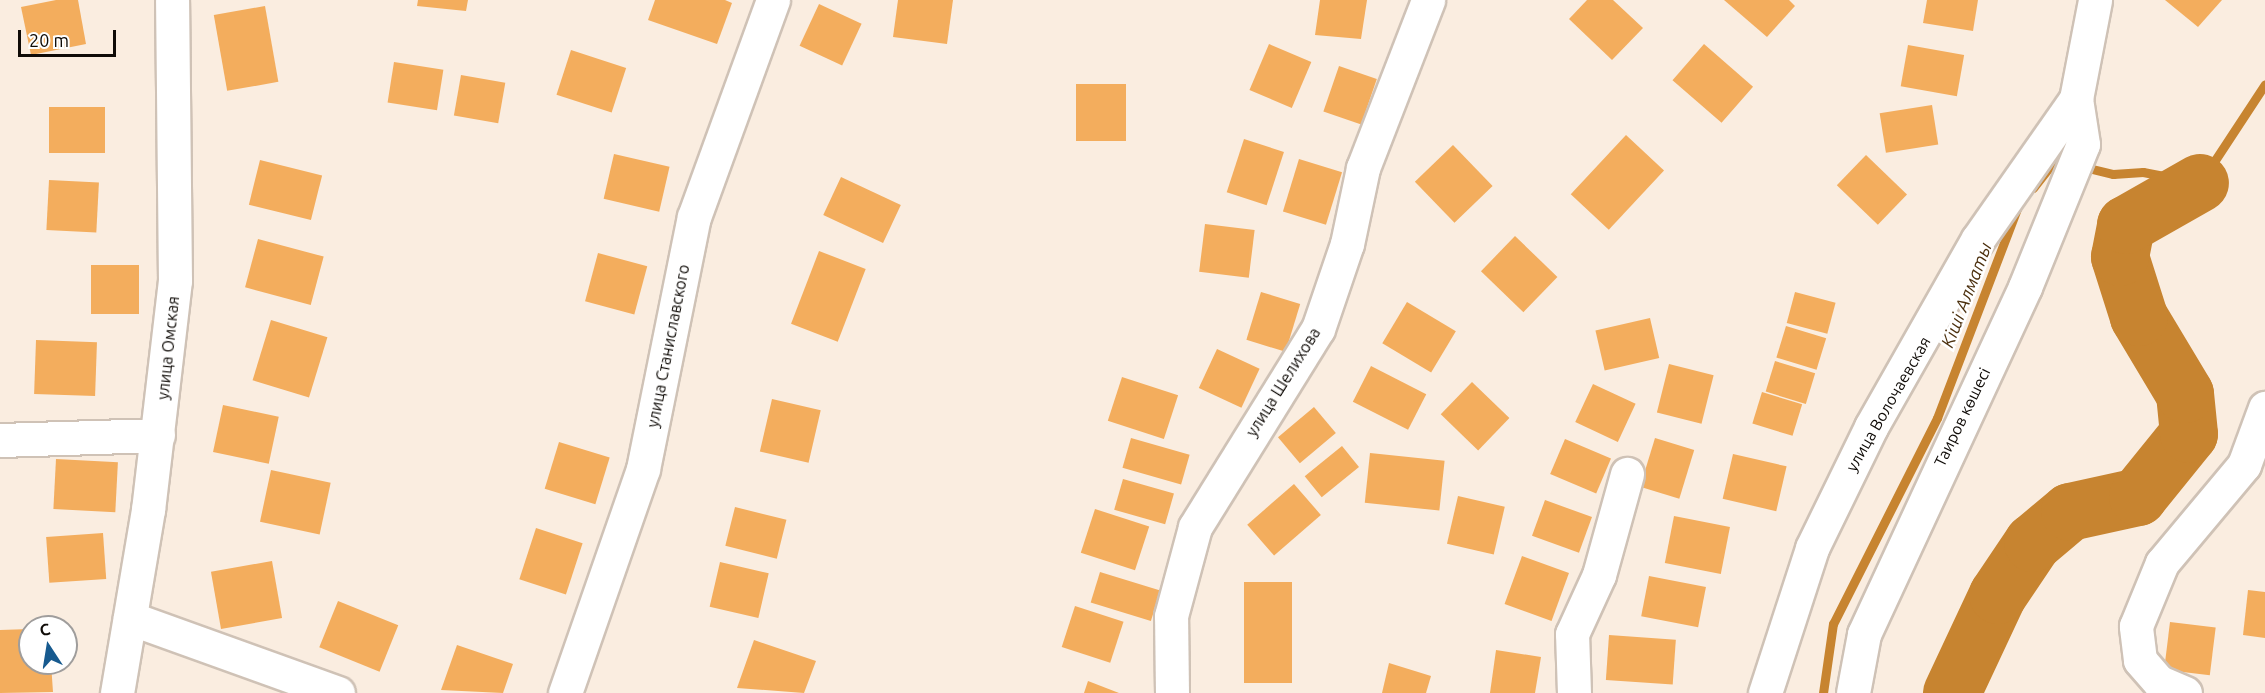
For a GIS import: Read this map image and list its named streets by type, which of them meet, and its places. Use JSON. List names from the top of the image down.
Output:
{
  "streets": {
    "street": [
      "улица Станиславского",
      "улица Омская",
      "улица Шелихова",
      "улица Волочаевская",
      "Таиров көшесі"
    ]
  },
  "crossings": [
    ["улица Волочаевская", "Таиров көшесі"]
  ],
  "water": ["Кіші Алматы"],
  "scale_bar": "20 m",
  "north": "top"
}
